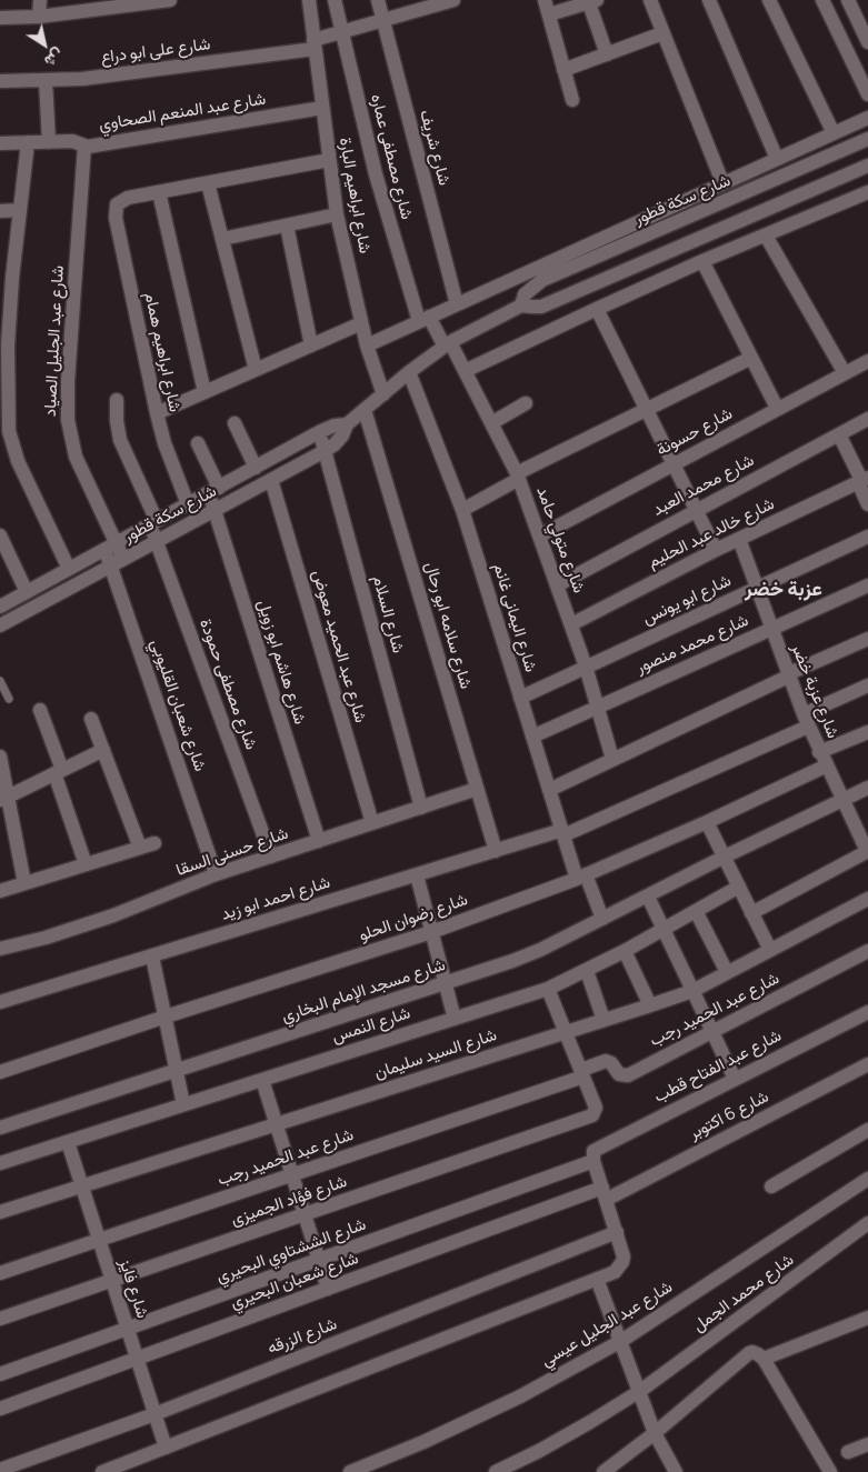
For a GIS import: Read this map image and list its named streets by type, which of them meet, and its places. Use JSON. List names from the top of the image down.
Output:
{
  "streets": {
    "street": [
      "شارع على ابو دراع",
      "شارع عبد المنعم الصحاوي",
      "شارع شريف",
      "شارع مصطفى عماره",
      "شارع ابراهيم البارة",
      "شارع سكة قطور",
      "شارع عبد الجليل الصياد",
      "شارع ابراهيم همام",
      "شارع حسونة",
      "شارع محمد العبد",
      "شارع خالد عبد الحليم",
      "شارع متولي حامد",
      "شارع ابو يونس",
      "شارع السلام",
      "شارع اليمانى غانم",
      "شارع سلامه ابو رحال",
      "شارع محمد منصور",
      "شارع عبد الحميد معوض",
      "شارع هاشم ابو زويل",
      "شارع مصطفى حمودة",
      "شارع عزبة خضر",
      "شارع شعبان القليوبي",
      "شارع حسنى السقا",
      "شارع احمد ابو زيد",
      "شارع رضوان الحلو",
      "شارع مسجد الإمام البخاري",
      "شارع عبد الحميد رجب",
      "شارع النمس",
      "شارع السيد سليمان",
      "شارع عبد الفتاح قطب",
      "شارع 6 اكتوبر",
      "شارع فؤاد الجميزى",
      "شارع الششتاوي البحيري",
      "شارع شعبان البحيري",
      "شارع فايز",
      "شارع محمد الجمل",
      "شارع عبد الجليل عيسي",
      "شارع الزرقه"
    ]
  },
  "crossings": [
    ["شارع على ابو دراع", "شارع شريف"],
    ["شارع على ابو دراع", "شارع مصطفى عماره"],
    ["شارع على ابو دراع", "شارع ابراهيم البارة"],
    ["شارع عبد المنعم الصحاوي", "شارع ابراهيم البارة"],
    ["شارع عبد المنعم الصحاوي", "شارع عبد الجليل الصياد"],
    ["شارع مصطفى عماره", "شارع سكة قطور"],
    ["شارع مصطفى عماره", "شارع متولي حامد"],
    ["شارع ابراهيم البارة", "شارع سكة قطور"],
    ["شارع سكة قطور", "شارع عبد الجليل الصياد"],
    ["شارع سكة قطور", "شارع ابراهيم همام"],
    ["شارع سكة قطور", "شارع متولي حامد"],
    ["شارع سكة قطور", "شارع السلام"],
    ["شارع سكة قطور", "شارع اليمانى غانم"],
    ["شارع سكة قطور", "شارع سلامه ابو رحال"],
    ["شارع سكة قطور", "شارع عبد الحميد معوض"],
    ["شارع سكة قطور", "شارع هاشم ابو زويل"],
    ["شارع سكة قطور", "شارع مصطفى حمودة"],
    ["شارع سكة قطور", "شارع شعبان القليوبي"],
    ["شارع عبد الجليل الصياد", "شارع شعبان القليوبي"],
    ["شارع حسونة", "شارع متولي حامد"],
    ["شارع محمد العبد", "شارع متولي حامد"],
    ["شارع خالد عبد الحليم", "شارع متولي حامد"],
    ["شارع خالد عبد الحليم", "شارع عزبة خضر"],
    ["شارع متولي حامد", "شارع ابو يونس"],
    ["شارع متولي حامد", "شارع محمد منصور"],
    ["شارع ابو يونس", "شارع اليمانى غانم"],
    ["شارع ابو يونس", "شارع عزبة خضر"],
    ["شارع السلام", "شارع حسنى السقا"],
    ["شارع اليمانى غانم", "شارع محمد منصور"],
    ["شارع اليمانى غانم", "شارع احمد ابو زيد"],
    ["شارع اليمانى غانم", "شارع رضوان الحلو"],
    ["شارع اليمانى غانم", "شارع مسجد الإمام البخاري"],
    ["شارع سلامه ابو رحال", "شارع حسنى السقا"],
    ["شارع سلامه ابو رحال", "شارع احمد ابو زيد"],
    ["شارع محمد منصور", "شارع عزبة خضر"],
    ["شارع عبد الحميد معوض", "شارع حسنى السقا"],
    ["شارع هاشم ابو زويل", "شارع حسنى السقا"],
    ["شارع مصطفى حمودة", "شارع حسنى السقا"],
    ["شارع عزبة خضر", "شارع احمد ابو زيد"],
    ["شارع عزبة خضر", "شارع رضوان الحلو"],
    ["شارع عزبة خضر", "شارع مسجد الإمام البخاري"],
    ["شارع شعبان القليوبي", "شارع حسنى السقا"],
    ["شارع عبد الحميد رجب", "شارع فؤاد الجميزى"],
    ["شارع عبد الحميد رجب", "شارع فايز"],
    ["شارع النمس", "شارع فايز"],
    ["شارع السيد سليمان", "شارع فايز"],
    ["شارع عبد الفتاح قطب", "شارع الششتاوي البحيري"],
    ["شارع 6 اكتوبر", "شارع شعبان البحيري"],
    ["شارع فؤاد الجميزى", "شارع فايز"],
    ["شارع الششتاوي البحيري", "شارع فايز"],
    ["شارع شعبان البحيري", "شارع فايز"],
    ["شارع فايز", "شارع الزرقه"]
  ],
  "districts": ["عزبة خضر"],
  "north": "bottom right"
}
